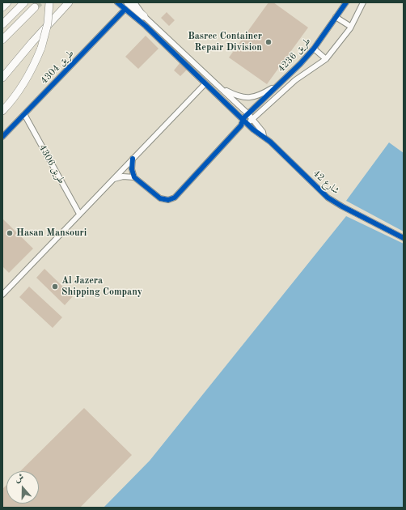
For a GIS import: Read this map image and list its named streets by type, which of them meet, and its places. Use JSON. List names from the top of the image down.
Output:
{
  "streets": {
    "street": [
      "طريق 4236",
      "طريق 4304",
      "طريق 4306",
      "شارع 42"
    ]
  },
  "crossings": [
    ["طريق 4236", "شارع 42"],
    ["طريق 4304", "طريق 4306"],
    ["طريق 4304", "شارع 42"]
  ],
  "places": ["Basrec Container Repair Division", "Hasan Mansouri", "Al Jazera Shipping Company"],
  "north": "top"
}
